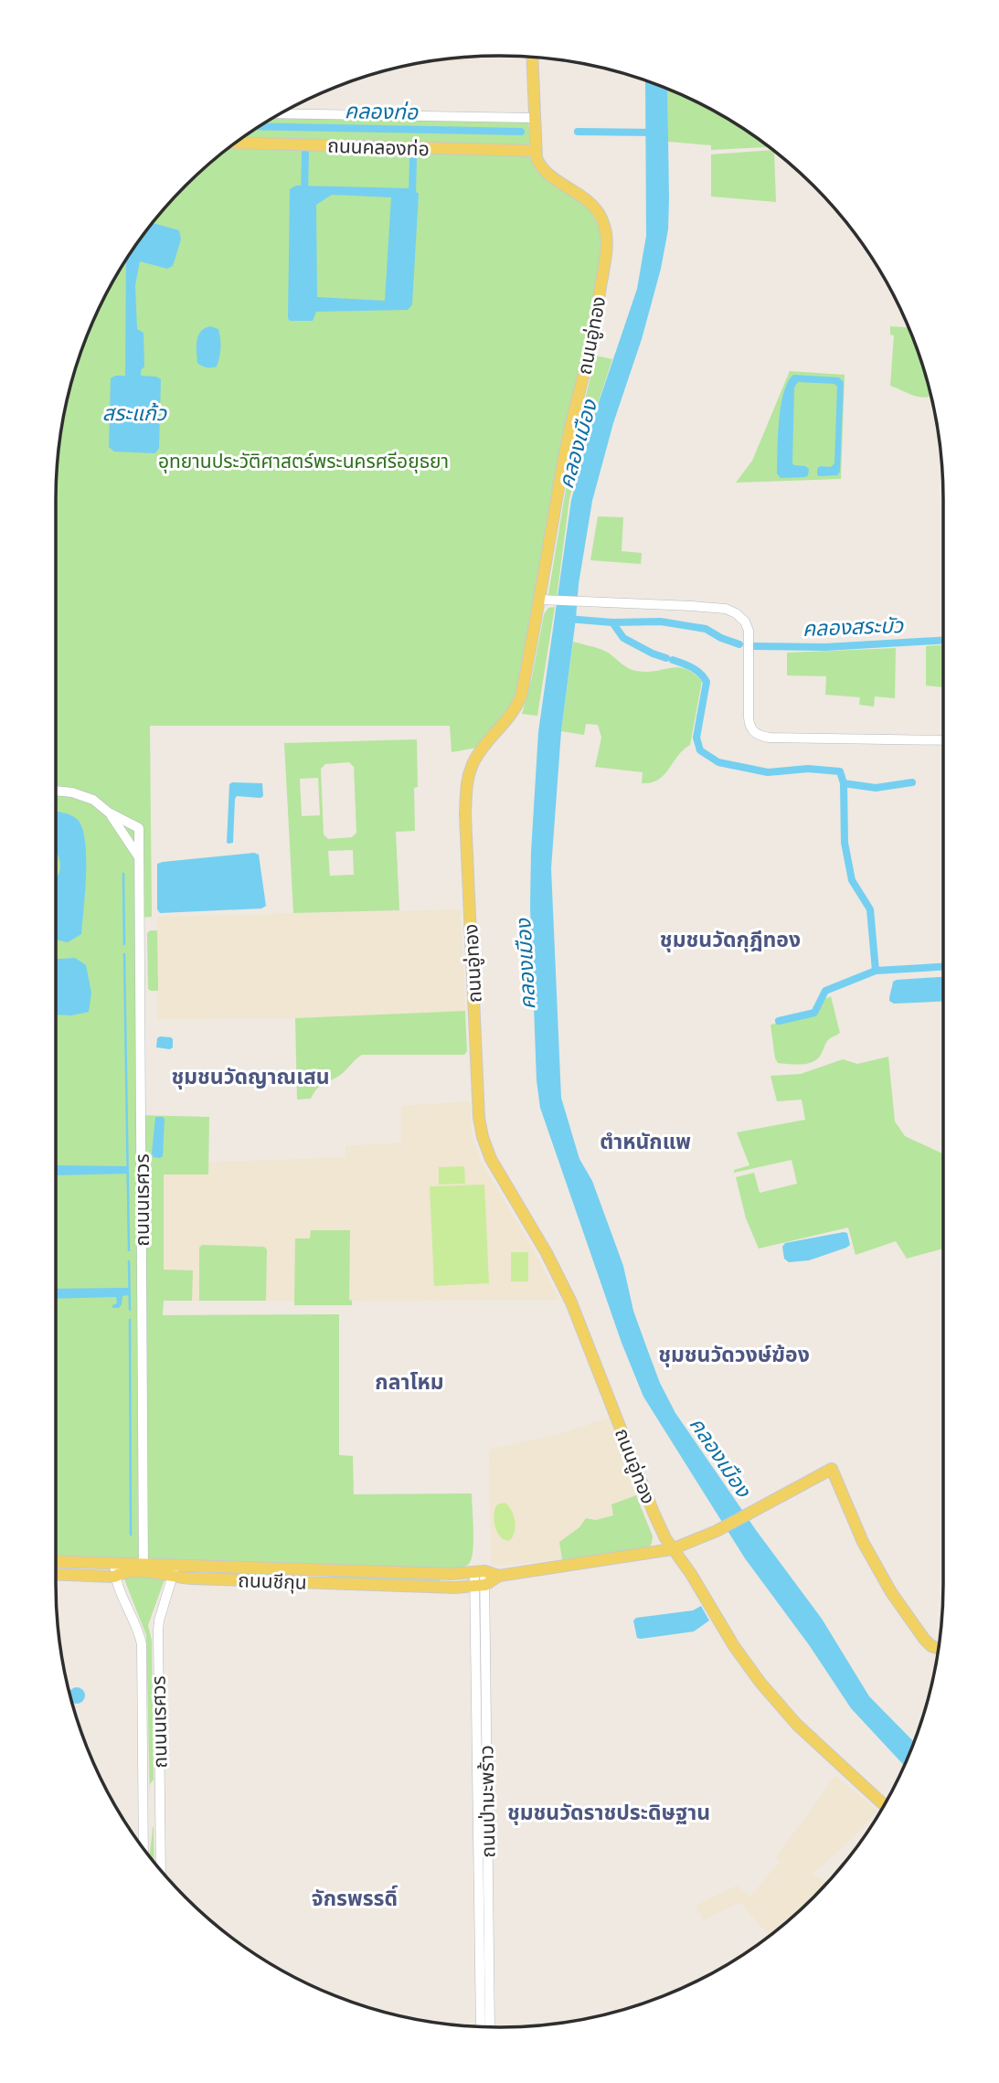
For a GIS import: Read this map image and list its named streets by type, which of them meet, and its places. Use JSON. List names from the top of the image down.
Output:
{
  "streets": {
    "main road": ["ถนนคลองท่อ", "ถนนอู่ทอง", "ถนนชีกุน"],
    "street": ["ถนนนเรศวร", "ถนนป่ามะพร้าว"]
  },
  "crossings": [
    ["ถนนคลองท่อ", "ถนนอู่ทอง"],
    ["ถนนอู่ทอง", "ถนนชีกุน"],
    ["ถนนนเรศวร", "ถนนชีกุน"],
    ["ถนนชีกุน", "ถนนป่ามะพร้าว"]
  ],
  "districts": [
    "ชุมชนวัดกุฎีทอง",
    "ชุมชนวัดญาณเสน",
    "ตำหนักแพ",
    "ชุมชนวัดวงษ์ฆ้อง",
    "กลาโหม",
    "ชุมชนวัดราชประดิษฐาน",
    "จักรพรรดิ์"
  ],
  "water": [
    "คลองท่อ",
    "สระแก้ว",
    "คลองเมือง",
    "คลองสระบัว"
  ],
  "parks": ["อุทยานประวัติศาสตร์พระนครศรีอยุธยา"]
}
